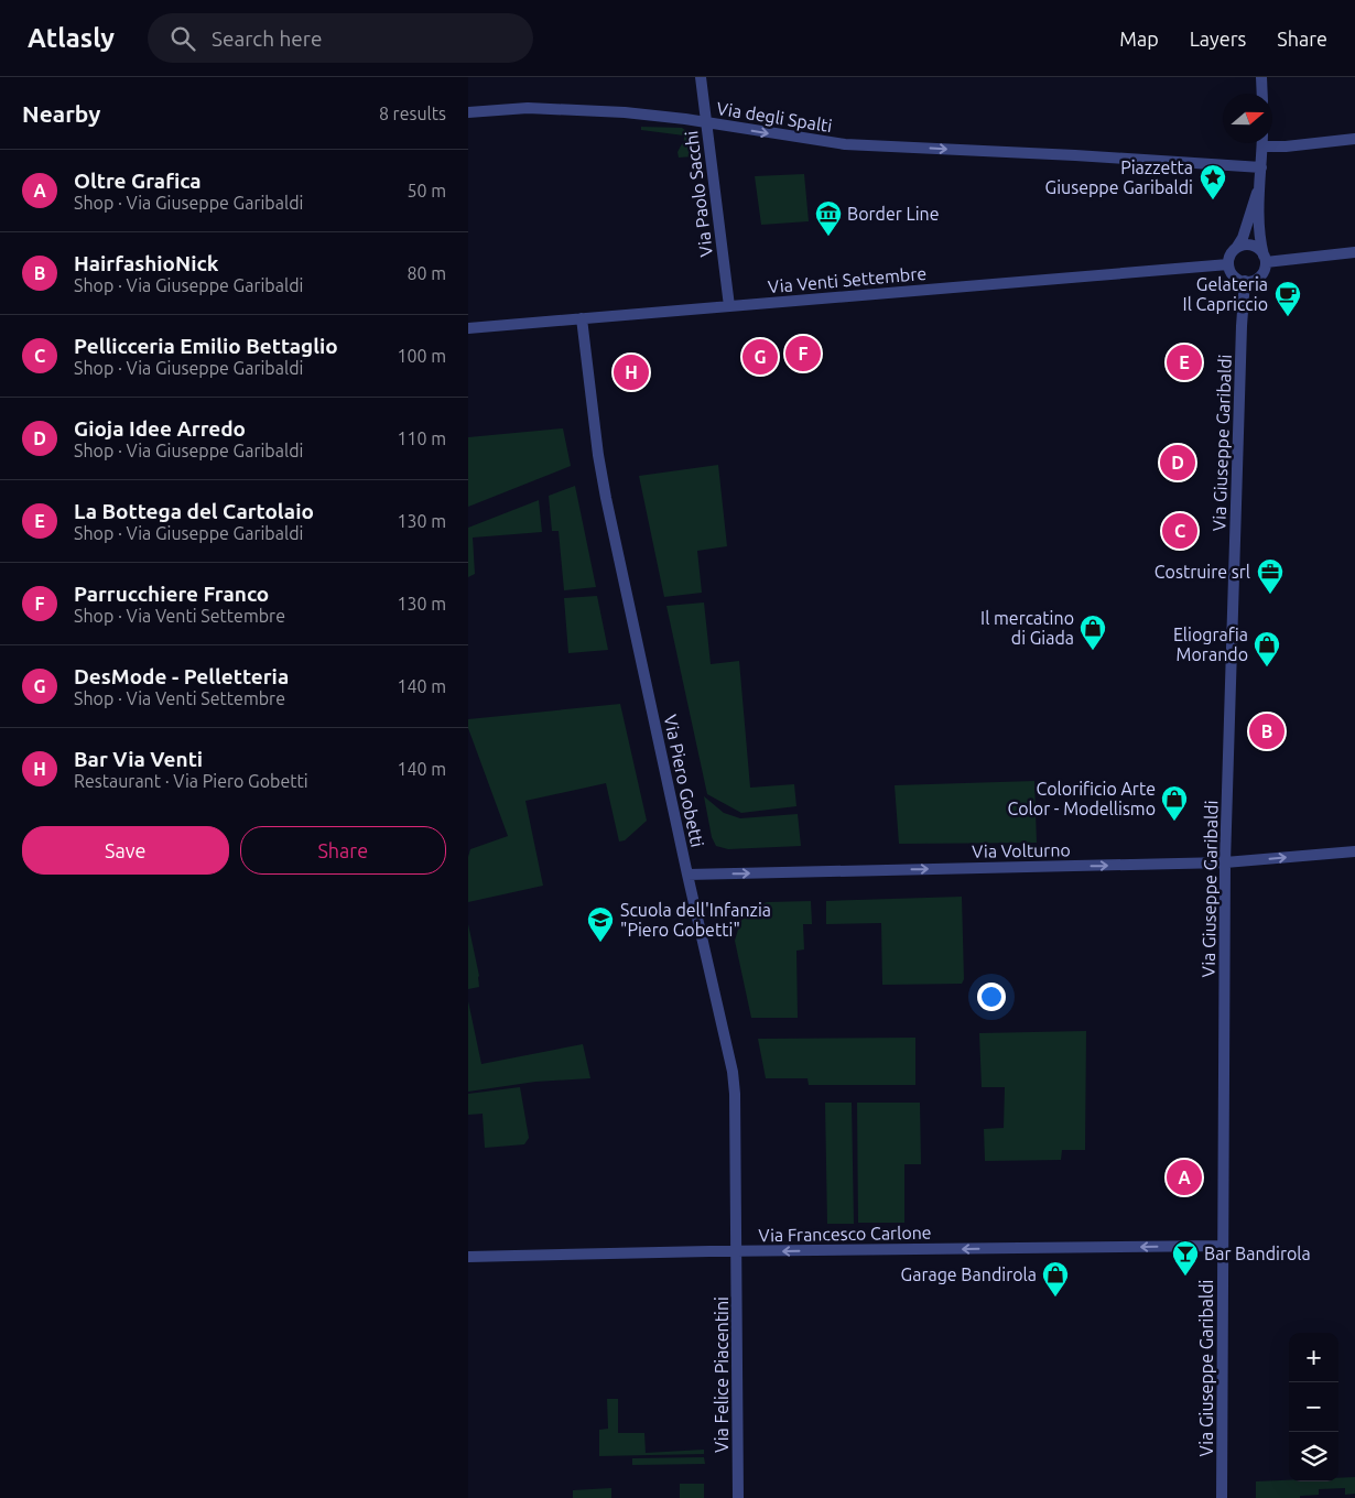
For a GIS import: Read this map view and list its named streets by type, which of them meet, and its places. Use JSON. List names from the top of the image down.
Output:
{
  "streets": {
    "street": [
      "Via degli Spalti",
      "Via Paolo Sacchi",
      "Via Venti Settembre",
      "Via Giuseppe Garibaldi",
      "Via Piero Gobetti",
      "Via Volturno",
      "Via Francesco Carlone",
      "Via Felice Piacentini"
    ]
  },
  "crossings": [
    ["Via degli Spalti", "Via Paolo Sacchi"],
    ["Via Paolo Sacchi", "Via Venti Settembre"],
    ["Via Venti Settembre", "Via Giuseppe Garibaldi"],
    ["Via Venti Settembre", "Via Piero Gobetti"],
    ["Via Giuseppe Garibaldi", "Via Volturno"],
    ["Via Giuseppe Garibaldi", "Via Francesco Carlone"],
    ["Via Piero Gobetti", "Via Volturno"],
    ["Via Piero Gobetti", "Via Francesco Carlone"],
    ["Via Piero Gobetti", "Via Felice Piacentini"],
    ["Via Francesco Carlone", "Via Felice Piacentini"]
  ],
  "one_way": ["Via degli Spalti", "Via Volturno", "Via Francesco Carlone"],
  "places": {
    "place": ["Piazzetta Giuseppe Garibaldi"],
    "museum": ["Border Line"],
    "cafe": ["Gelateria Il Capriccio"],
    "office": ["Costruire srl"],
    "shop": [
      "Il mercatino di Giada",
      "Eliografia Morando",
      "Colorificio Arte Color - Modellismo",
      "Garage Bandirola"
    ],
    "school or university": ["Scuola dell'Infanzia \"Piero Gobetti\""],
    "bar": ["Bar Bandirola"]
  },
  "north": "right",
  "page": {
    "header": "Atlasly",
    "search": "Search here",
    "nav": ["Map", "Layers", "Share"],
    "heading": ["Nearby", "8 results"],
    "list": [
      {
        "mark": "A",
        "name": "Oltre Grafica",
        "note": "Shop · Via Giuseppe Garibaldi",
        "value": "50 m"
      },
      {
        "mark": "B",
        "name": "HairfashioNick",
        "note": "Shop · Via Giuseppe Garibaldi",
        "value": "80 m"
      },
      {
        "mark": "C",
        "name": "Pellicceria Emilio Bettaglio",
        "note": "Shop · Via Giuseppe Garibaldi",
        "value": "100 m"
      },
      {
        "mark": "D",
        "name": "Gioja Idee Arredo",
        "note": "Shop · Via Giuseppe Garibaldi",
        "value": "110 m"
      },
      {
        "mark": "E",
        "name": "La Bottega del Cartolaio",
        "note": "Shop · Via Giuseppe Garibaldi",
        "value": "130 m"
      },
      {
        "mark": "F",
        "name": "Parrucchiere Franco",
        "note": "Shop · Via Venti Settembre",
        "value": "130 m"
      },
      {
        "mark": "G",
        "name": "DesMode - Pelletteria",
        "note": "Shop · Via Venti Settembre",
        "value": "140 m"
      },
      {
        "mark": "H",
        "name": "Bar Via Venti",
        "note": "Restaurant · Via Piero Gobetti",
        "value": "140 m"
      }
    ],
    "pins": [
      "F",
      "G",
      "E",
      "H",
      "D",
      "C",
      "B",
      "A"
    ],
    "buttons": ["Save", "Share"],
    "map_buttons": ["+", "−"]
  }
}
